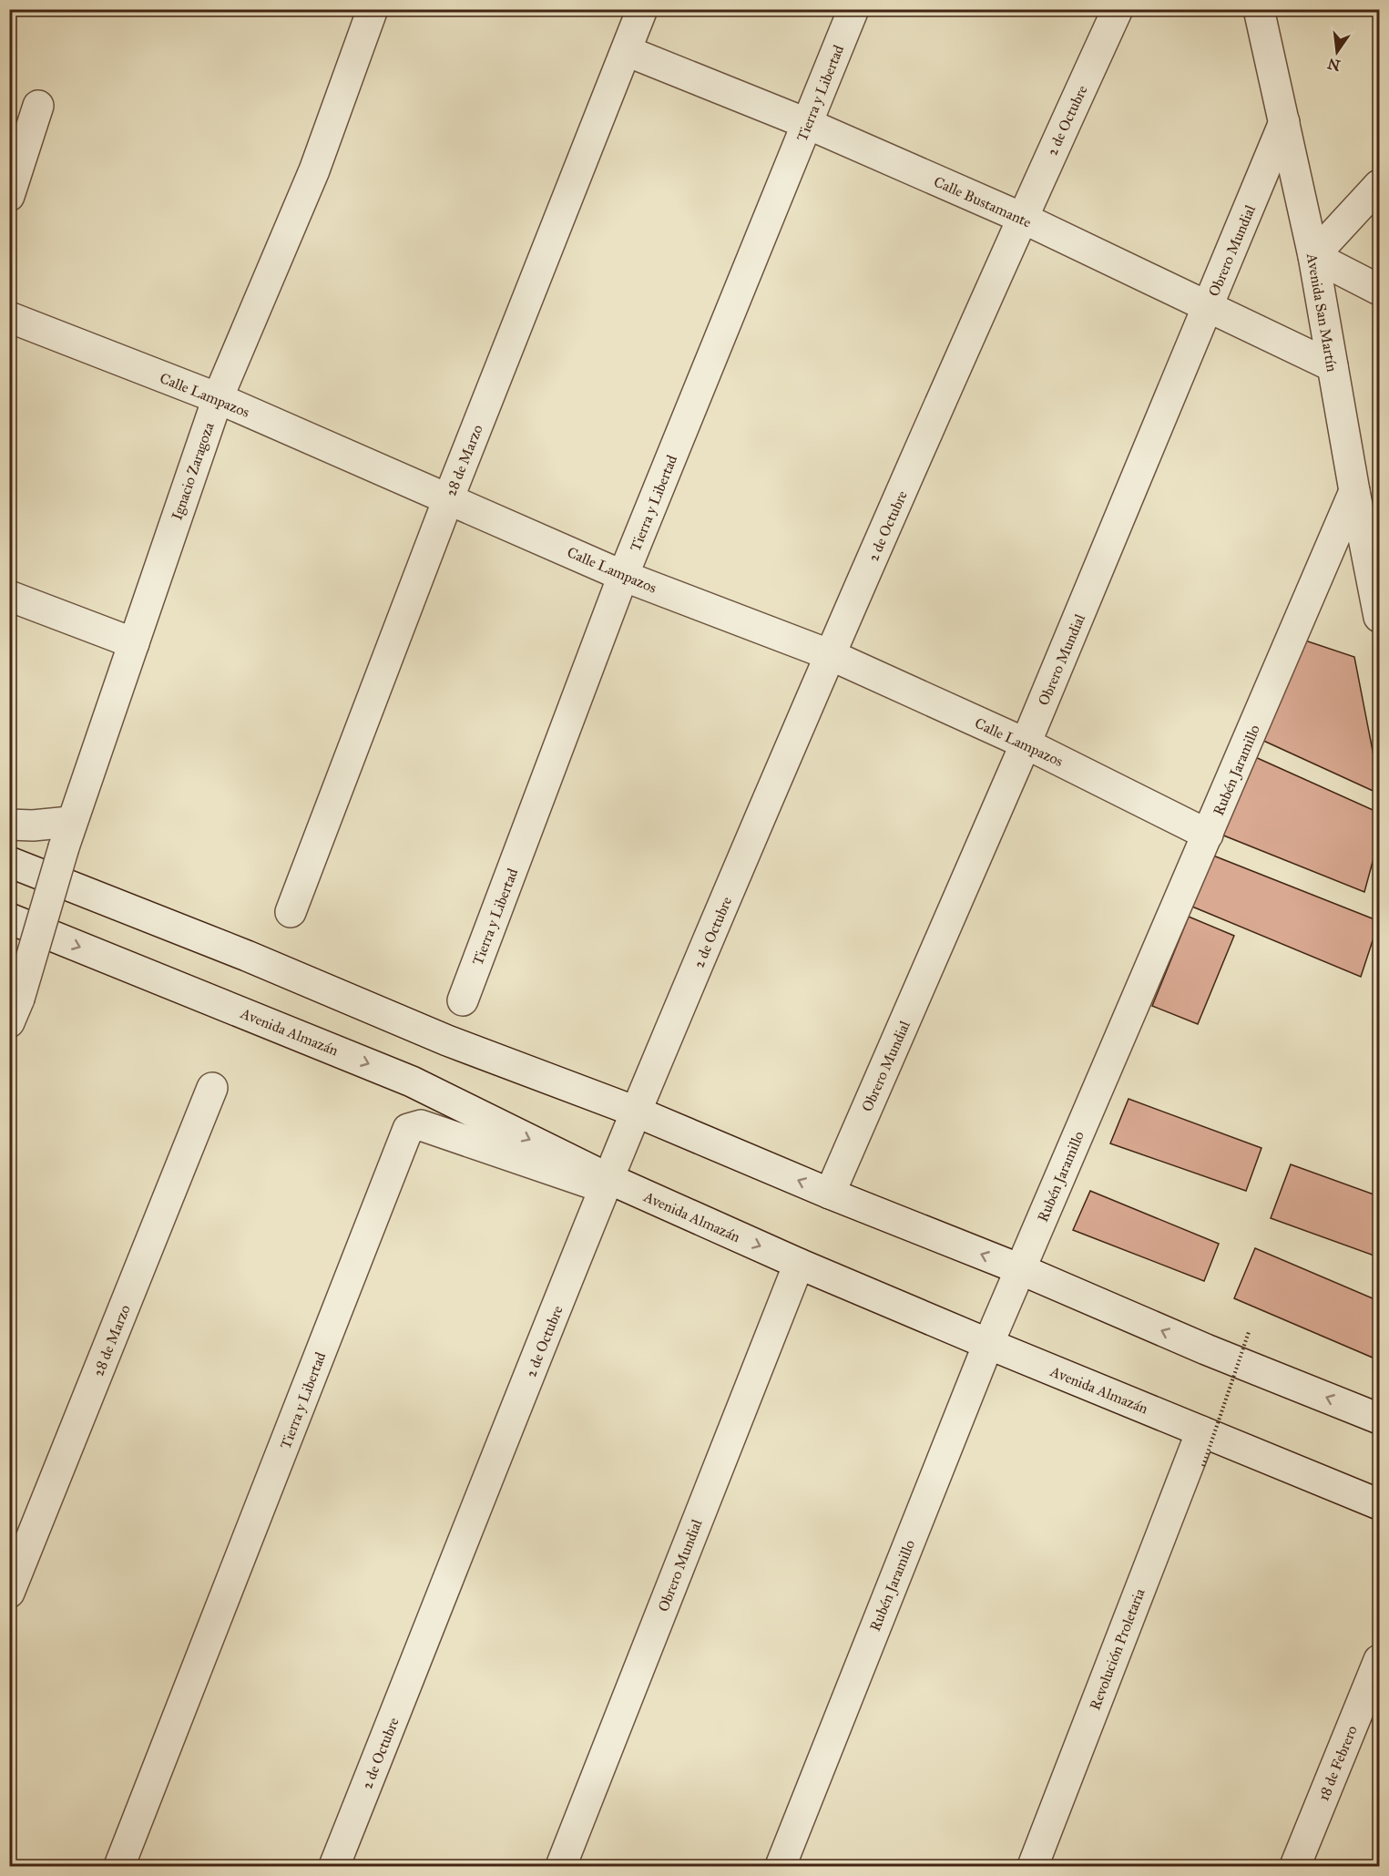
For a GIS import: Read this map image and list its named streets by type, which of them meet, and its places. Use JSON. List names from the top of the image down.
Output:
{
  "streets": {
    "street": [
      "Tierra y Libertad",
      "2 de Octubre",
      "Calle Bustamante",
      "Obrero Mundial",
      "Avenida San Martín",
      "Calle Lampazos",
      "28 de Marzo",
      "Ignacio Zaragoza",
      "Rubén Jaramillo",
      "Avenida Almazán",
      "Revolución Proletaria",
      "18 de Febrero"
    ]
  },
  "crossings": [
    ["Tierra y Libertad", "2 de Octubre"],
    ["Tierra y Libertad", "Calle Bustamante"],
    ["Tierra y Libertad", "Calle Lampazos"],
    ["Tierra y Libertad", "Avenida Almazán"],
    ["2 de Octubre", "Calle Bustamante"],
    ["2 de Octubre", "Calle Lampazos"],
    ["2 de Octubre", "Avenida Almazán"],
    ["Calle Bustamante", "Obrero Mundial"],
    ["Calle Bustamante", "Avenida San Martín"],
    ["Calle Bustamante", "28 de Marzo"],
    ["Obrero Mundial", "Avenida San Martín"],
    ["Obrero Mundial", "Calle Lampazos"],
    ["Obrero Mundial", "Avenida Almazán"],
    ["Avenida San Martín", "Rubén Jaramillo"],
    ["Calle Lampazos", "28 de Marzo"],
    ["Calle Lampazos", "Ignacio Zaragoza"],
    ["Calle Lampazos", "Rubén Jaramillo"],
    ["Rubén Jaramillo", "Avenida Almazán"],
    ["Avenida Almazán", "Revolución Proletaria"]
  ],
  "north": "bottom"
}
